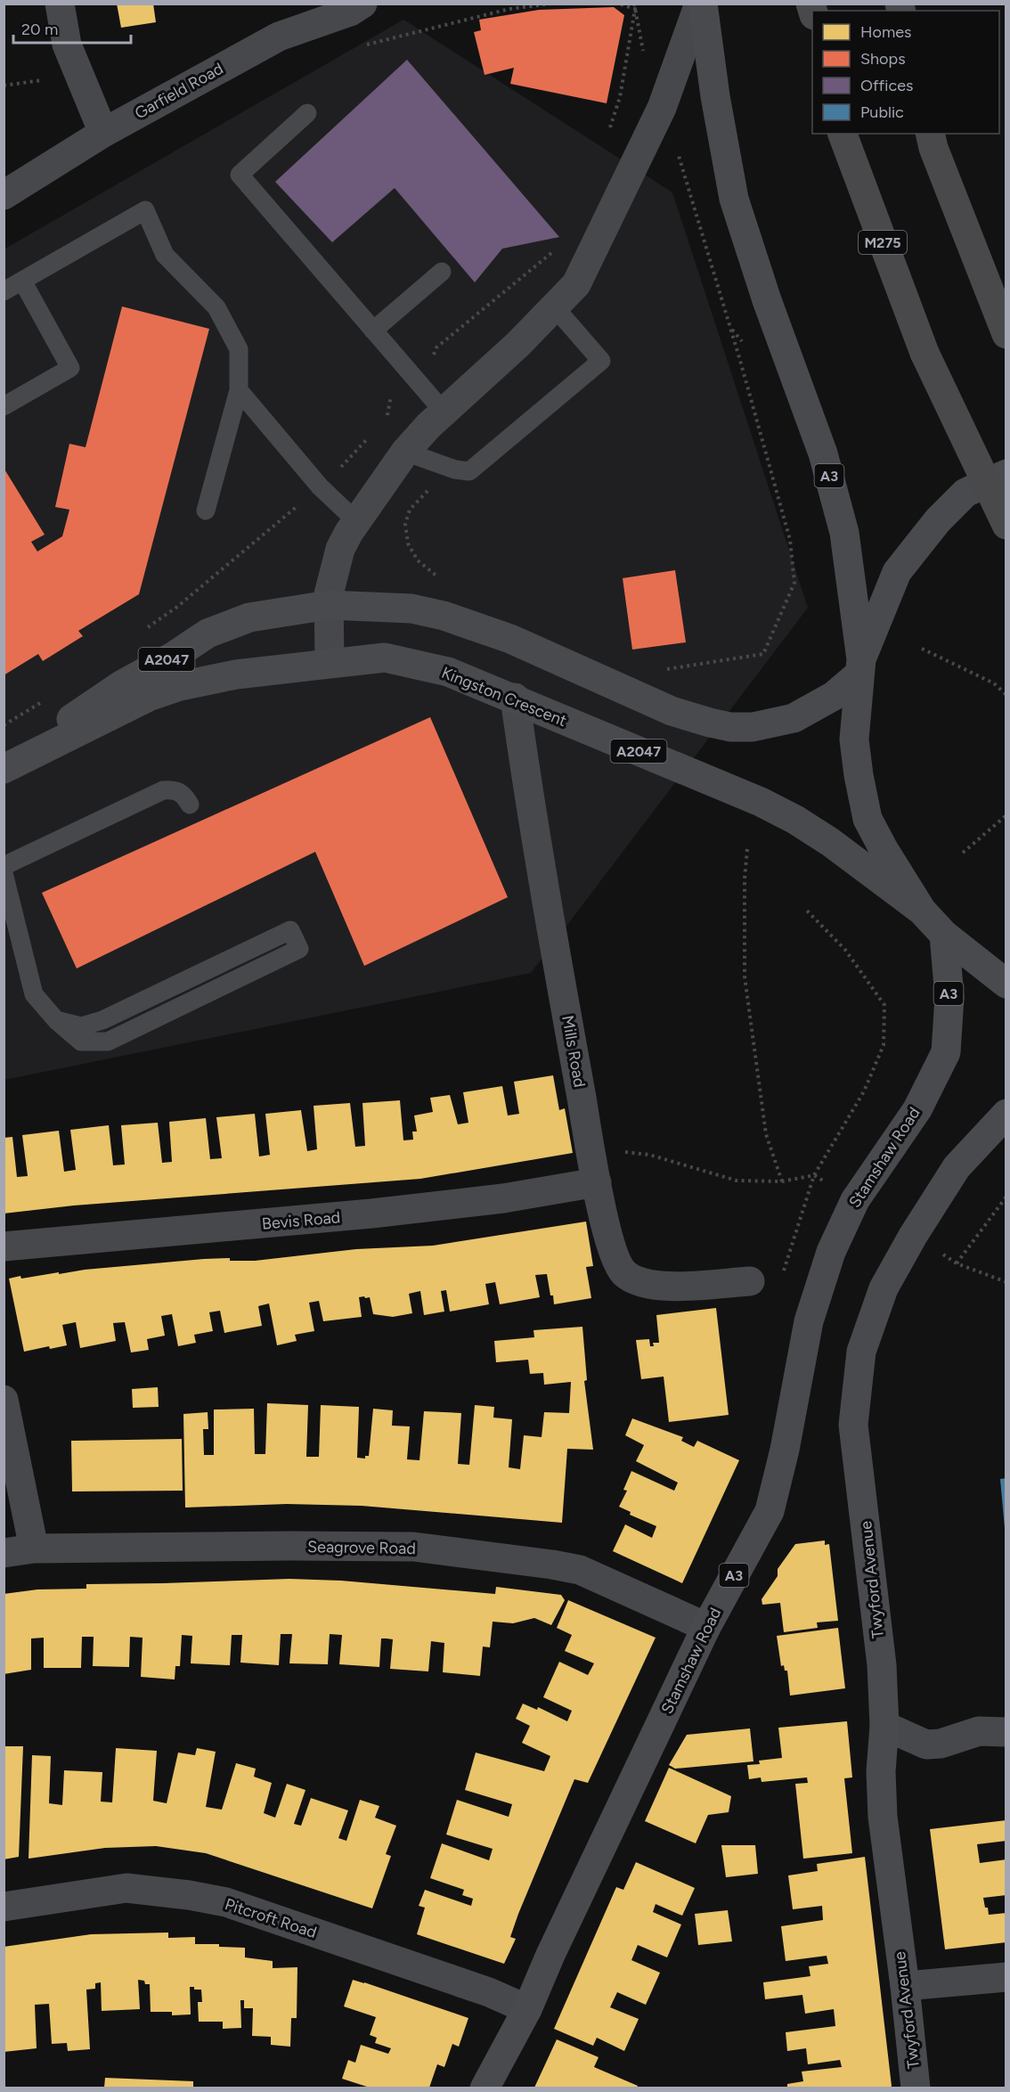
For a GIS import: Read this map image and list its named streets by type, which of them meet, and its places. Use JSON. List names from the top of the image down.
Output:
{
  "streets": {
    "highway": ["M275"],
    "main road": [
      "A3",
      "A2047",
      "Kingston Crescent",
      "Stamshaw Road",
      "Twyford Avenue"
    ],
    "street": [
      "Garfield Road",
      "Mills Road",
      "Bevis Road",
      "Seagrove Road",
      "Pitcroft Road"
    ]
  },
  "crossings": [
    ["A3", "Kingston Crescent"],
    ["Kingston Crescent", "Mills Road"],
    ["Mills Road", "Bevis Road"],
    ["Stamshaw Road", "Seagrove Road"],
    ["Stamshaw Road", "Pitcroft Road"]
  ],
  "legend": [
    "Homes",
    "Shops",
    "Offices",
    "Public"
  ],
  "scale_bar": "20 m"
}
